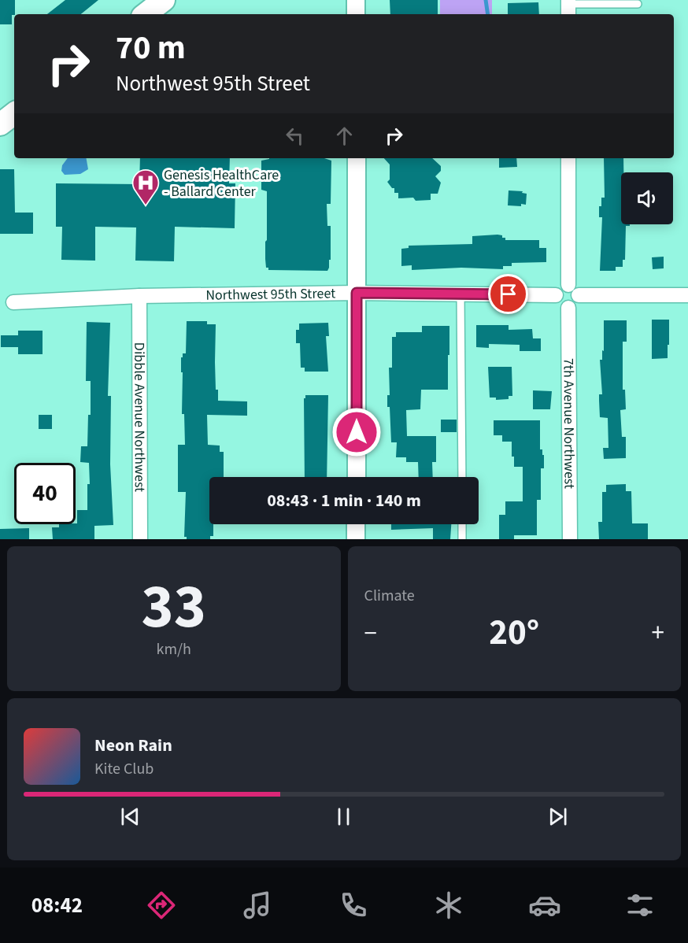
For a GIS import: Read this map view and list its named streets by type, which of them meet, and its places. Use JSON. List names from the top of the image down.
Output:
{
  "streets": {
    "street": ["Northwest 95th Street", "Dibble Avenue Northwest", "7th Avenue Northwest"]
  },
  "crossings": [
    ["Northwest 95th Street", "Dibble Avenue Northwest"],
    ["Northwest 95th Street", "7th Avenue Northwest"]
  ],
  "places": {
    "hospital": ["Genesis HealthCare - Ballard Center"]
  },
  "page": {
    "turn": ["70 m", "Northwest 95th Street"],
    "limit": "40",
    "trip": "08:43 · 1 min · 140 m",
    "tile": [
      ["33", "km/h"],
      "Climate"
    ],
    "heat": ["−", "20°", "+"],
    "song": ["Neon Rain", "Kite Club"],
    "tabs": "08:42"
  }
}
